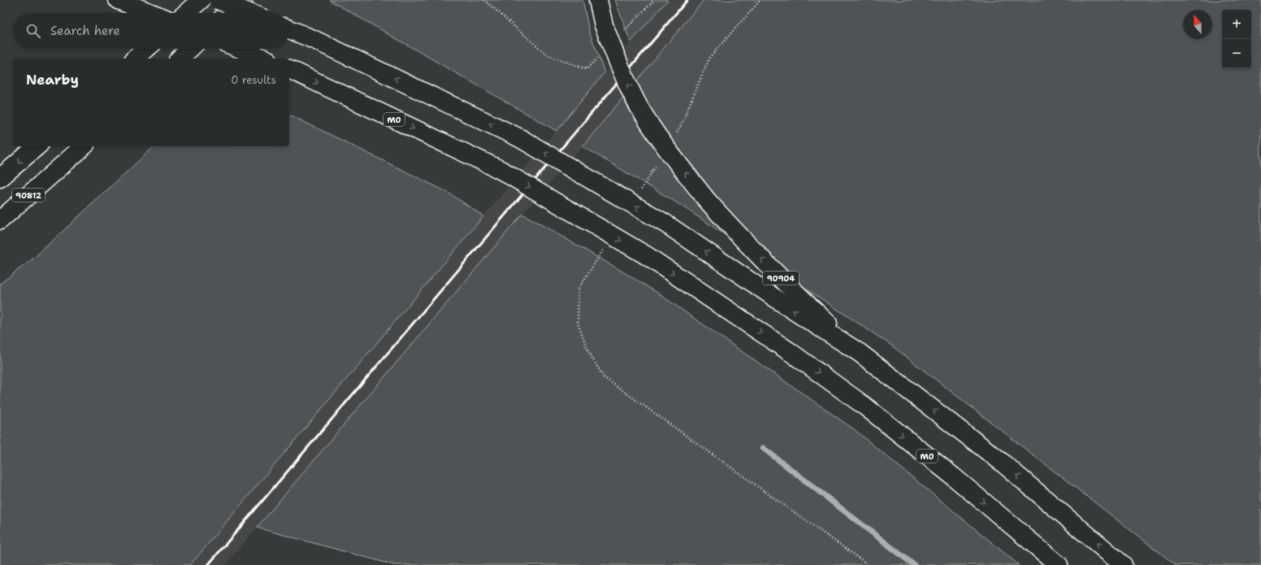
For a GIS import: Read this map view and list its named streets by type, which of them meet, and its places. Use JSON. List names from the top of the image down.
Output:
{
  "streets": {
    "highway": ["M0", "90812", "90904"]
  },
  "north": "top",
  "page": {
    "map_buttons": ["+", "−"],
    "search": "Search here",
    "heading": ["Nearby", "0 results"]
  }
}
